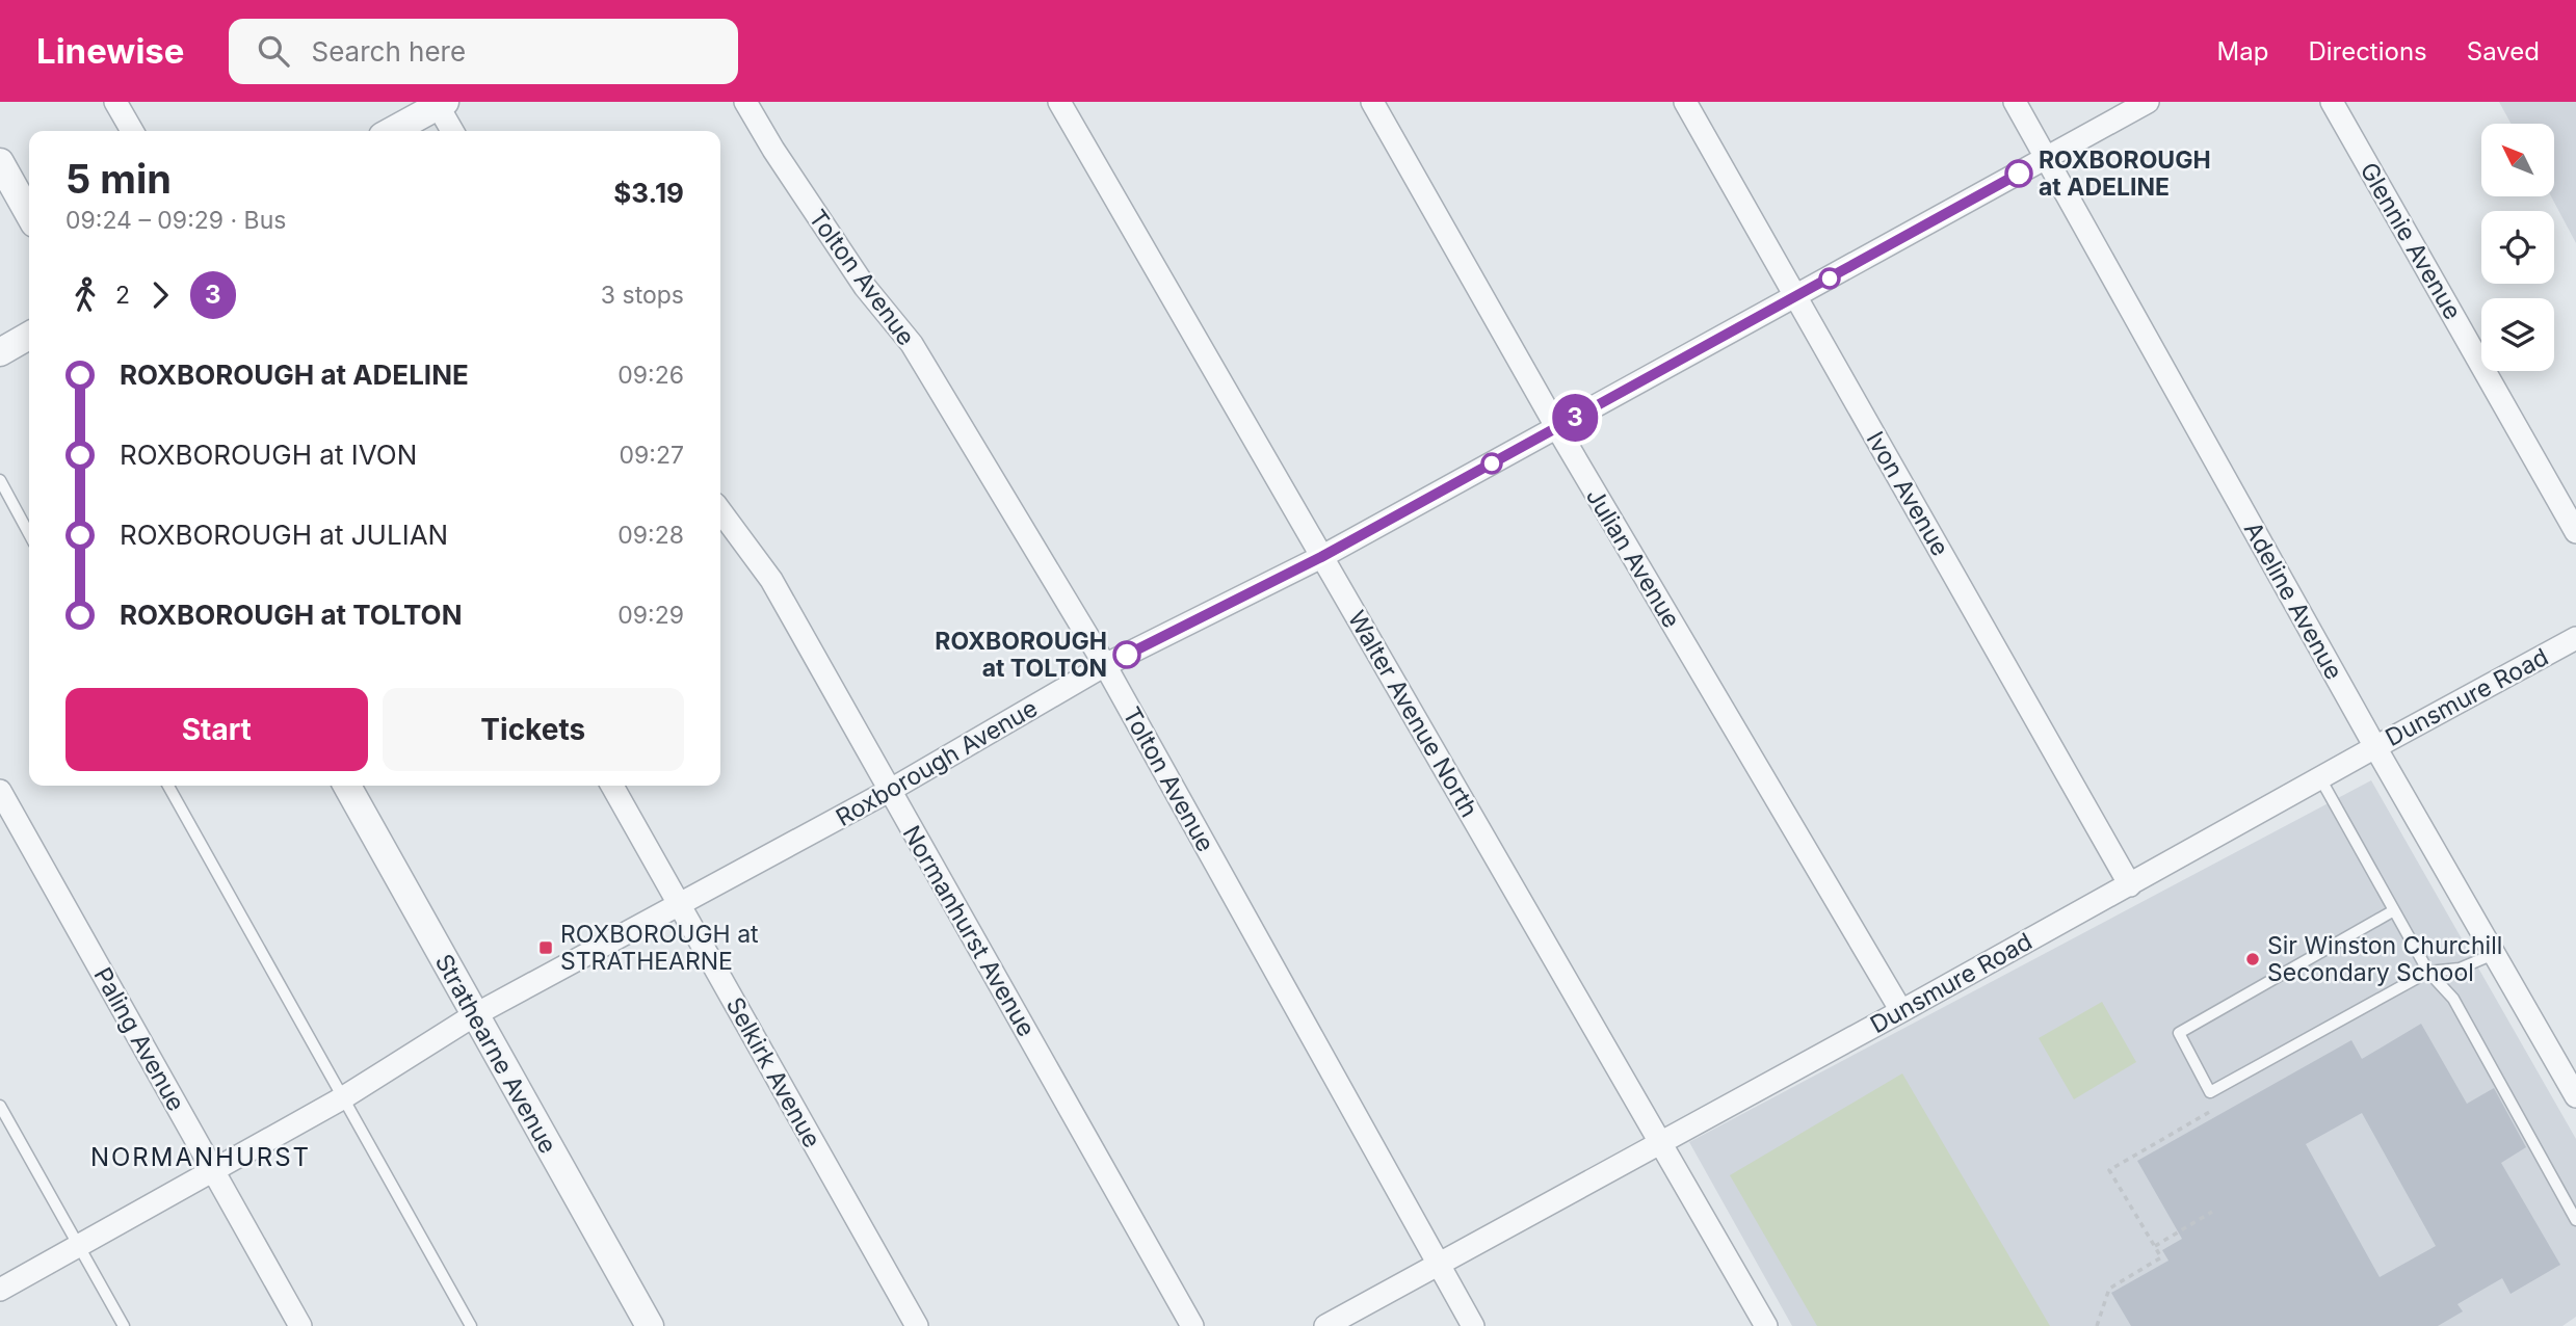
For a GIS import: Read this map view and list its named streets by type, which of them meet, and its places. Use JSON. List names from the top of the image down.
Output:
{
  "streets": {
    "street": [
      "Glennie Avenue",
      "Tolton Avenue",
      "Ivon Avenue",
      "Julian Avenue",
      "Adeline Avenue",
      "Dunsmure Road",
      "Walter Avenue North",
      "Roxborough Avenue",
      "Normanhurst Avenue",
      "Paling Avenue",
      "Strathearne Avenue",
      "Selkirk Avenue"
    ]
  },
  "crossings": [
    ["Tolton Avenue", "Dunsmure Road"],
    ["Tolton Avenue", "Roxborough Avenue"],
    ["Ivon Avenue", "Dunsmure Road"],
    ["Ivon Avenue", "Roxborough Avenue"],
    ["Julian Avenue", "Dunsmure Road"],
    ["Julian Avenue", "Roxborough Avenue"],
    ["Adeline Avenue", "Dunsmure Road"],
    ["Adeline Avenue", "Roxborough Avenue"],
    ["Dunsmure Road", "Walter Avenue North"],
    ["Walter Avenue North", "Roxborough Avenue"],
    ["Roxborough Avenue", "Normanhurst Avenue"],
    ["Roxborough Avenue", "Paling Avenue"],
    ["Roxborough Avenue", "Strathearne Avenue"],
    ["Roxborough Avenue", "Selkirk Avenue"]
  ],
  "districts": ["NORMANHURST"],
  "places": {
    "other": ["ROXBOROUGH at ADELINE", "ROXBOROUGH at TOLTON", "Sir Winston Churchill Secondary School"],
    "transit": ["ROXBOROUGH at STRATHEARNE"]
  },
  "lines": ["bus line 3"],
  "north": "top left",
  "page": {
    "header": "Linewise",
    "search": "Search here",
    "nav": ["Map", "Directions", "Saved"],
    "on_map": "3",
    "heading": ["5 min", "09:24 – 09:29 · Bus", "$3.19"],
    "legs": ["2", "3", "3 stops"],
    "list": [
      {
        "name": "ROXBOROUGH at ADELINE",
        "value": "09:26"
      },
      {
        "name": "ROXBOROUGH at IVON",
        "value": "09:27"
      },
      {
        "name": "ROXBOROUGH at JULIAN",
        "value": "09:28"
      },
      {
        "name": "ROXBOROUGH at TOLTON",
        "value": "09:29"
      }
    ],
    "buttons": ["Start", "Tickets"]
  }
}
